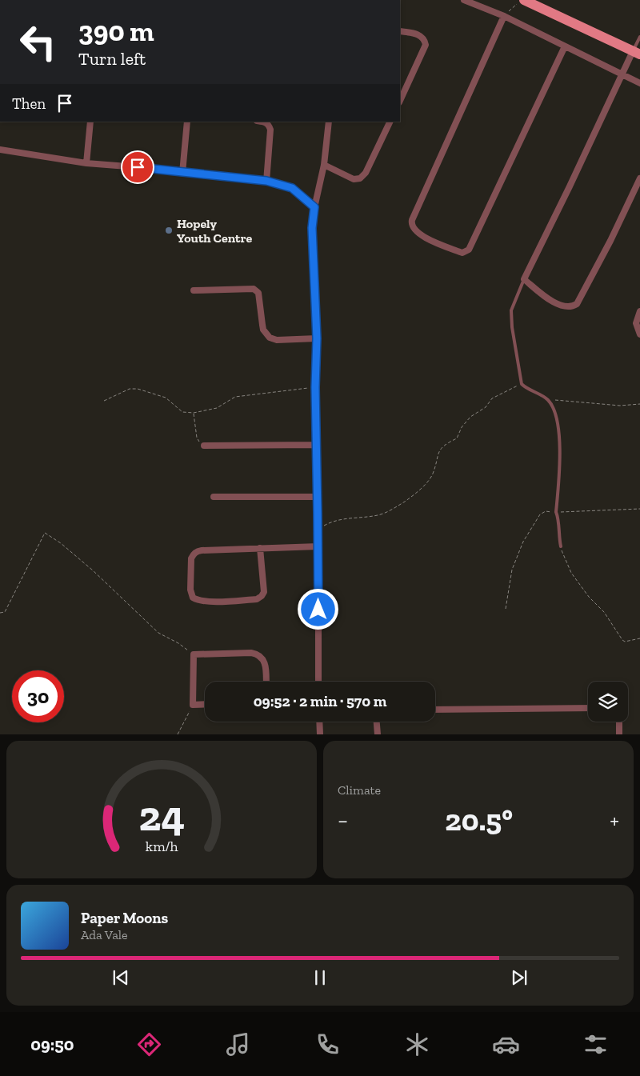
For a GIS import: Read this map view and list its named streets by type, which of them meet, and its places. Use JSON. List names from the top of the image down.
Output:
{
  "places": ["Hopely Youth Centre"],
  "page": {
    "turn": ["390 m", "Turn left"],
    "then": "Then",
    "limit": "30",
    "trip": "09:52 · 2 min · 570 m",
    "tile": "Climate",
    "heat": ["−", "20.5°", "+"],
    "song": ["Paper Moons", "Ada Vale"],
    "tabs": "09:50",
    "gauge": ["24", "km/h"]
  }
}
